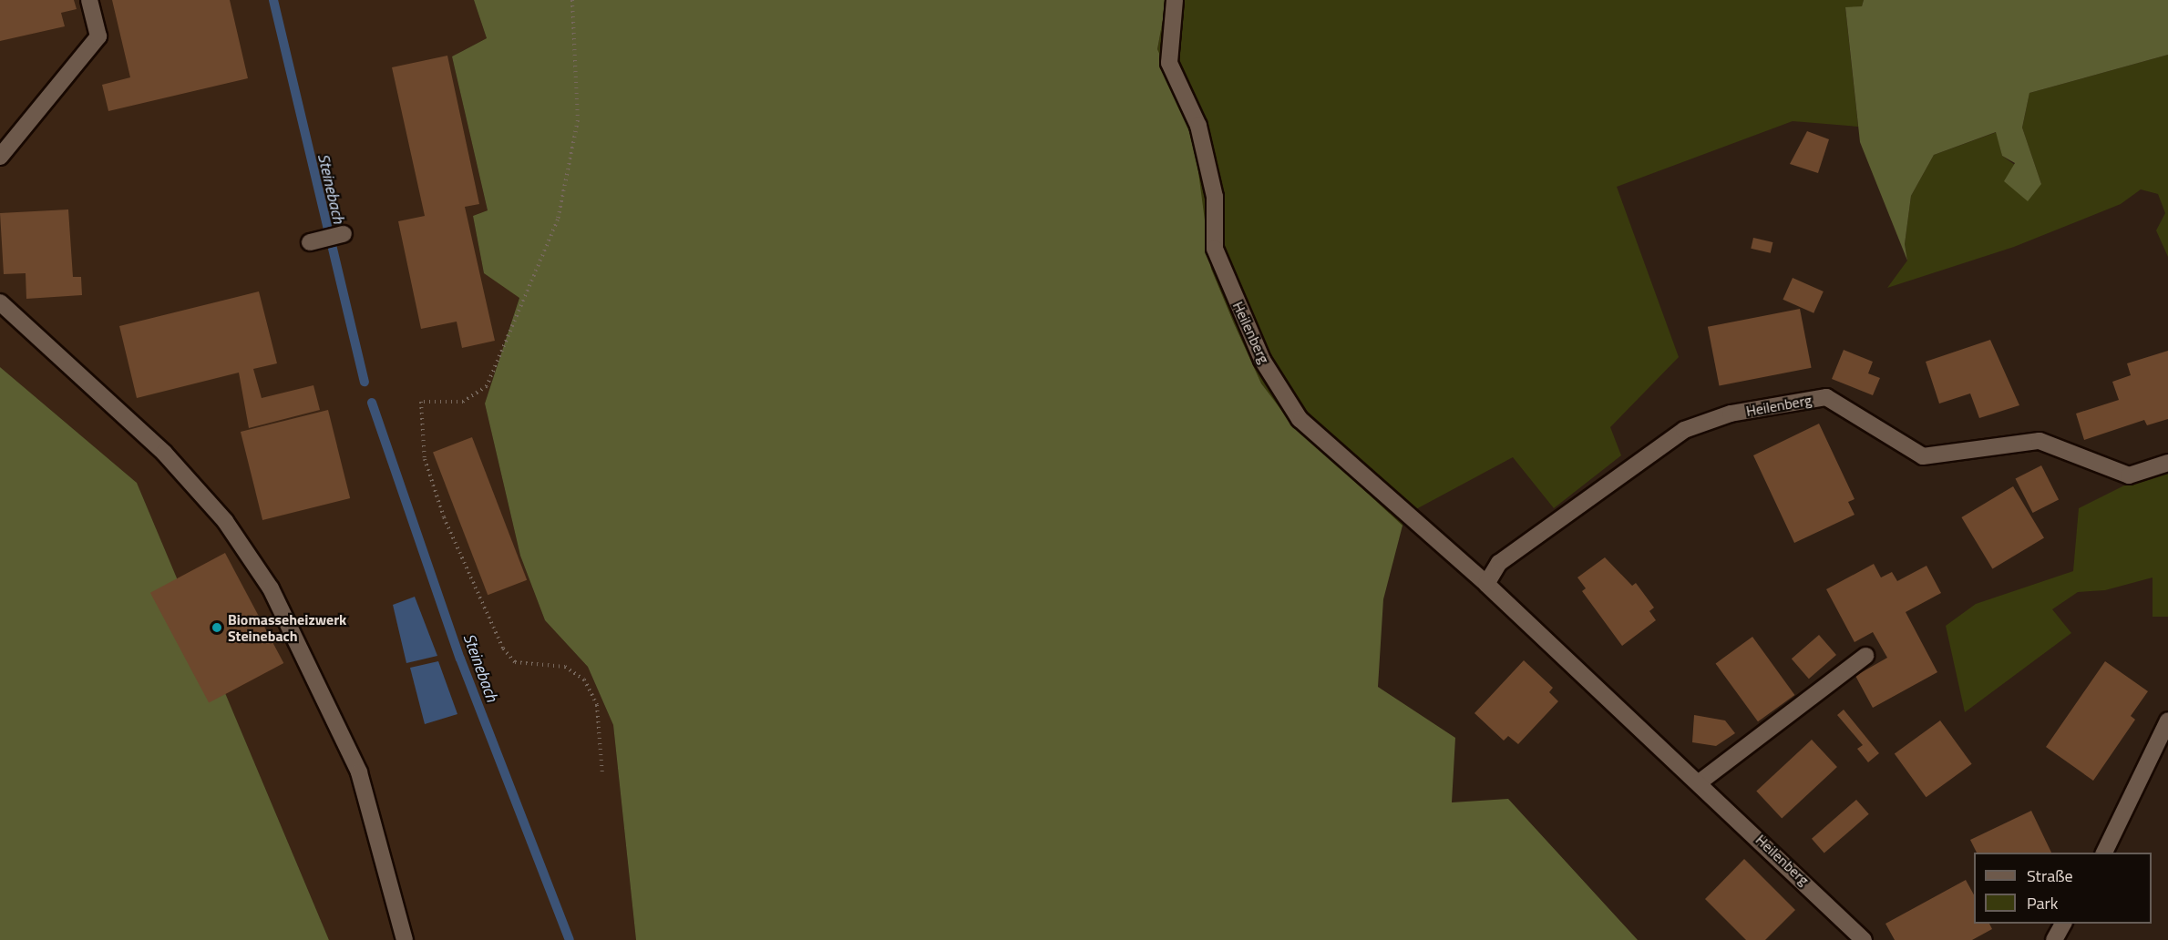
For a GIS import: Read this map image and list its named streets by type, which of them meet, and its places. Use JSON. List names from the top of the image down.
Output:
{
  "streets": {
    "street": ["Heilenberg"]
  },
  "water": ["Steinebach"],
  "places": ["Biomasseheizwerk Steinebach"],
  "legend": ["Straße", "Park"]
}
